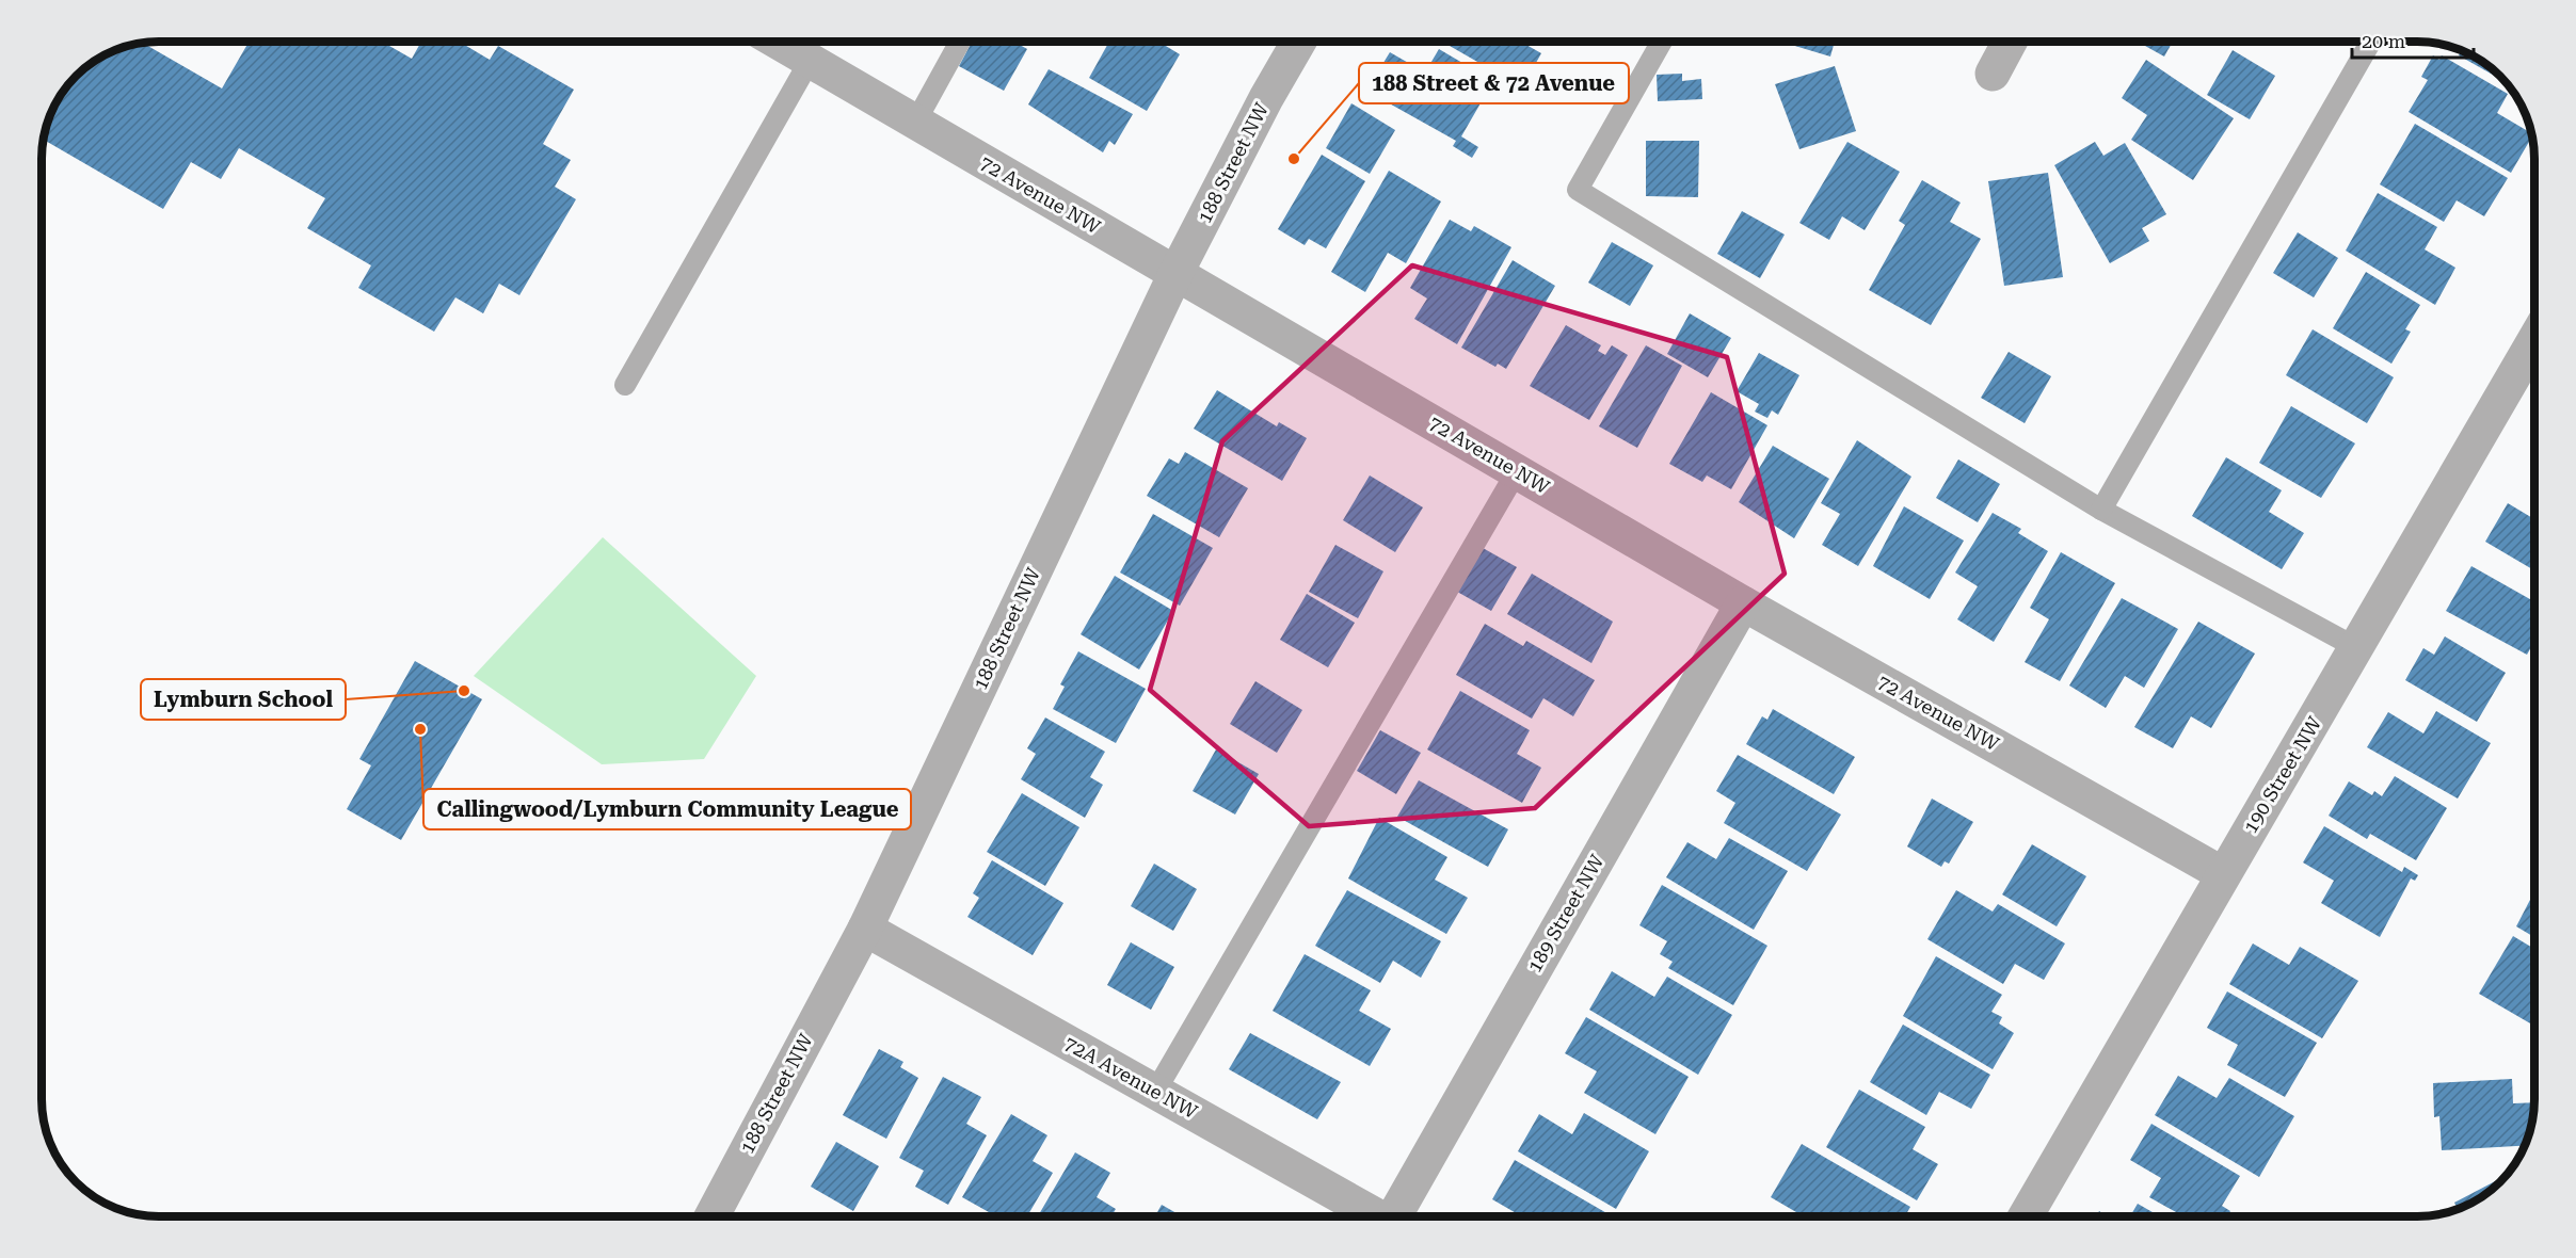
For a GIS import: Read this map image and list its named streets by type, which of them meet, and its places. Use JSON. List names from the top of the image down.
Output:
{
  "streets": {
    "street": [
      "188 Street NW",
      "72 Avenue NW",
      "190 Street NW",
      "189 Street NW",
      "72A Avenue NW"
    ]
  },
  "crossings": [
    ["188 Street NW", "72 Avenue NW"],
    ["188 Street NW", "72A Avenue NW"],
    ["72 Avenue NW", "190 Street NW"],
    ["72 Avenue NW", "189 Street NW"]
  ],
  "places": ["188 Street & 72 Avenue", "Lymburn School", "Callingwood/Lymburn Community League"],
  "scale_bar": "20 m"
}
